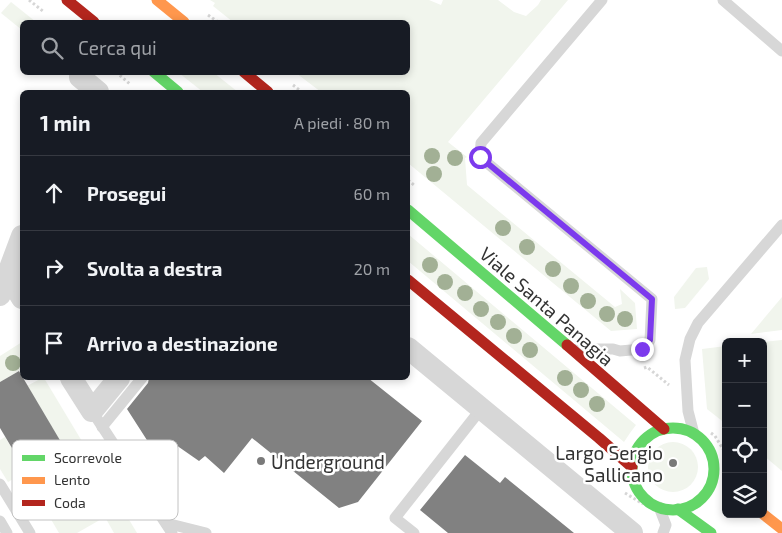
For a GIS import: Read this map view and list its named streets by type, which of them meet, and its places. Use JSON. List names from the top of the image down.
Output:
{
  "streets": {
    "main road": ["Viale Santa Panagia"]
  },
  "places": ["Underground", "Largo Sergio Sallicano"],
  "legend": ["Scorrevole", "Lento", "Coda"],
  "page": {
    "search": "Cerca qui",
    "heading": ["1 min", "A piedi · 80 m"],
    "list": [
      ["Prosegui", "60 m"],
      ["Svolta a destra", "20 m"],
      "Arrivo a destinazione"
    ],
    "map_buttons": ["+", "−"]
  }
}
